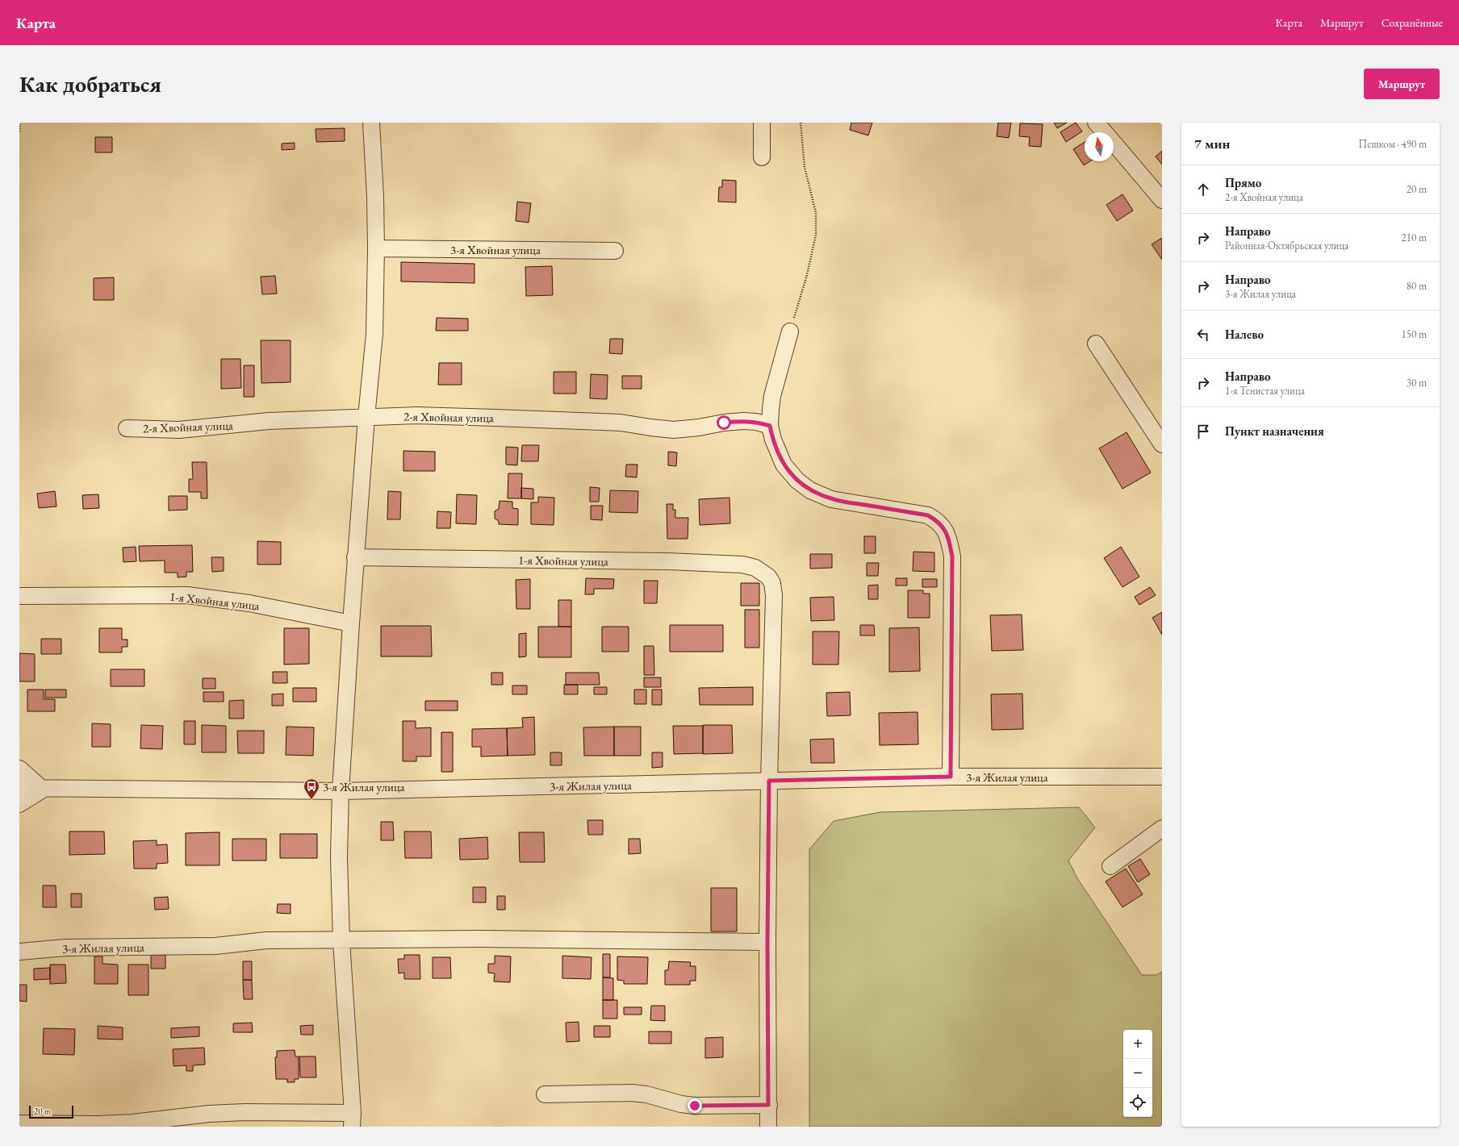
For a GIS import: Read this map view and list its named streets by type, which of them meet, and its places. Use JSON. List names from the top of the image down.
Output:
{
  "streets": {
    "street": [
      "3-я Хвойная улица",
      "2-я Хвойная улица",
      "1-я Хвойная улица",
      "3-я Жилая улица"
    ]
  },
  "crossings": [
    ["1-я Хвойная улица", "3-я Жилая улица"]
  ],
  "places": {
    "bus stop": ["3-я Жилая улица"]
  },
  "scale_bar": "20 m",
  "north": "top",
  "page": {
    "header": "Карта",
    "nav": ["Карта", "Маршрут", "Сохранённые"],
    "buttons": "Маршрут",
    "title": "Как добраться",
    "heading": ["7 мин", "Пешком · 490 m"],
    "list": [
      ["Прямо", "2-я Хвойная улица", "20 m"],
      ["Направо", "Районная-Октябрьская улица", "210 m"],
      ["Направо", "3-я Жилая улица", "80 m"],
      ["Налево", "150 m"],
      ["Направо", "1-я Тенистая улица", "30 m"],
      "Пункт назначения"
    ],
    "map_buttons": ["+", "−"],
    "scale": "20 m"
  }
}
